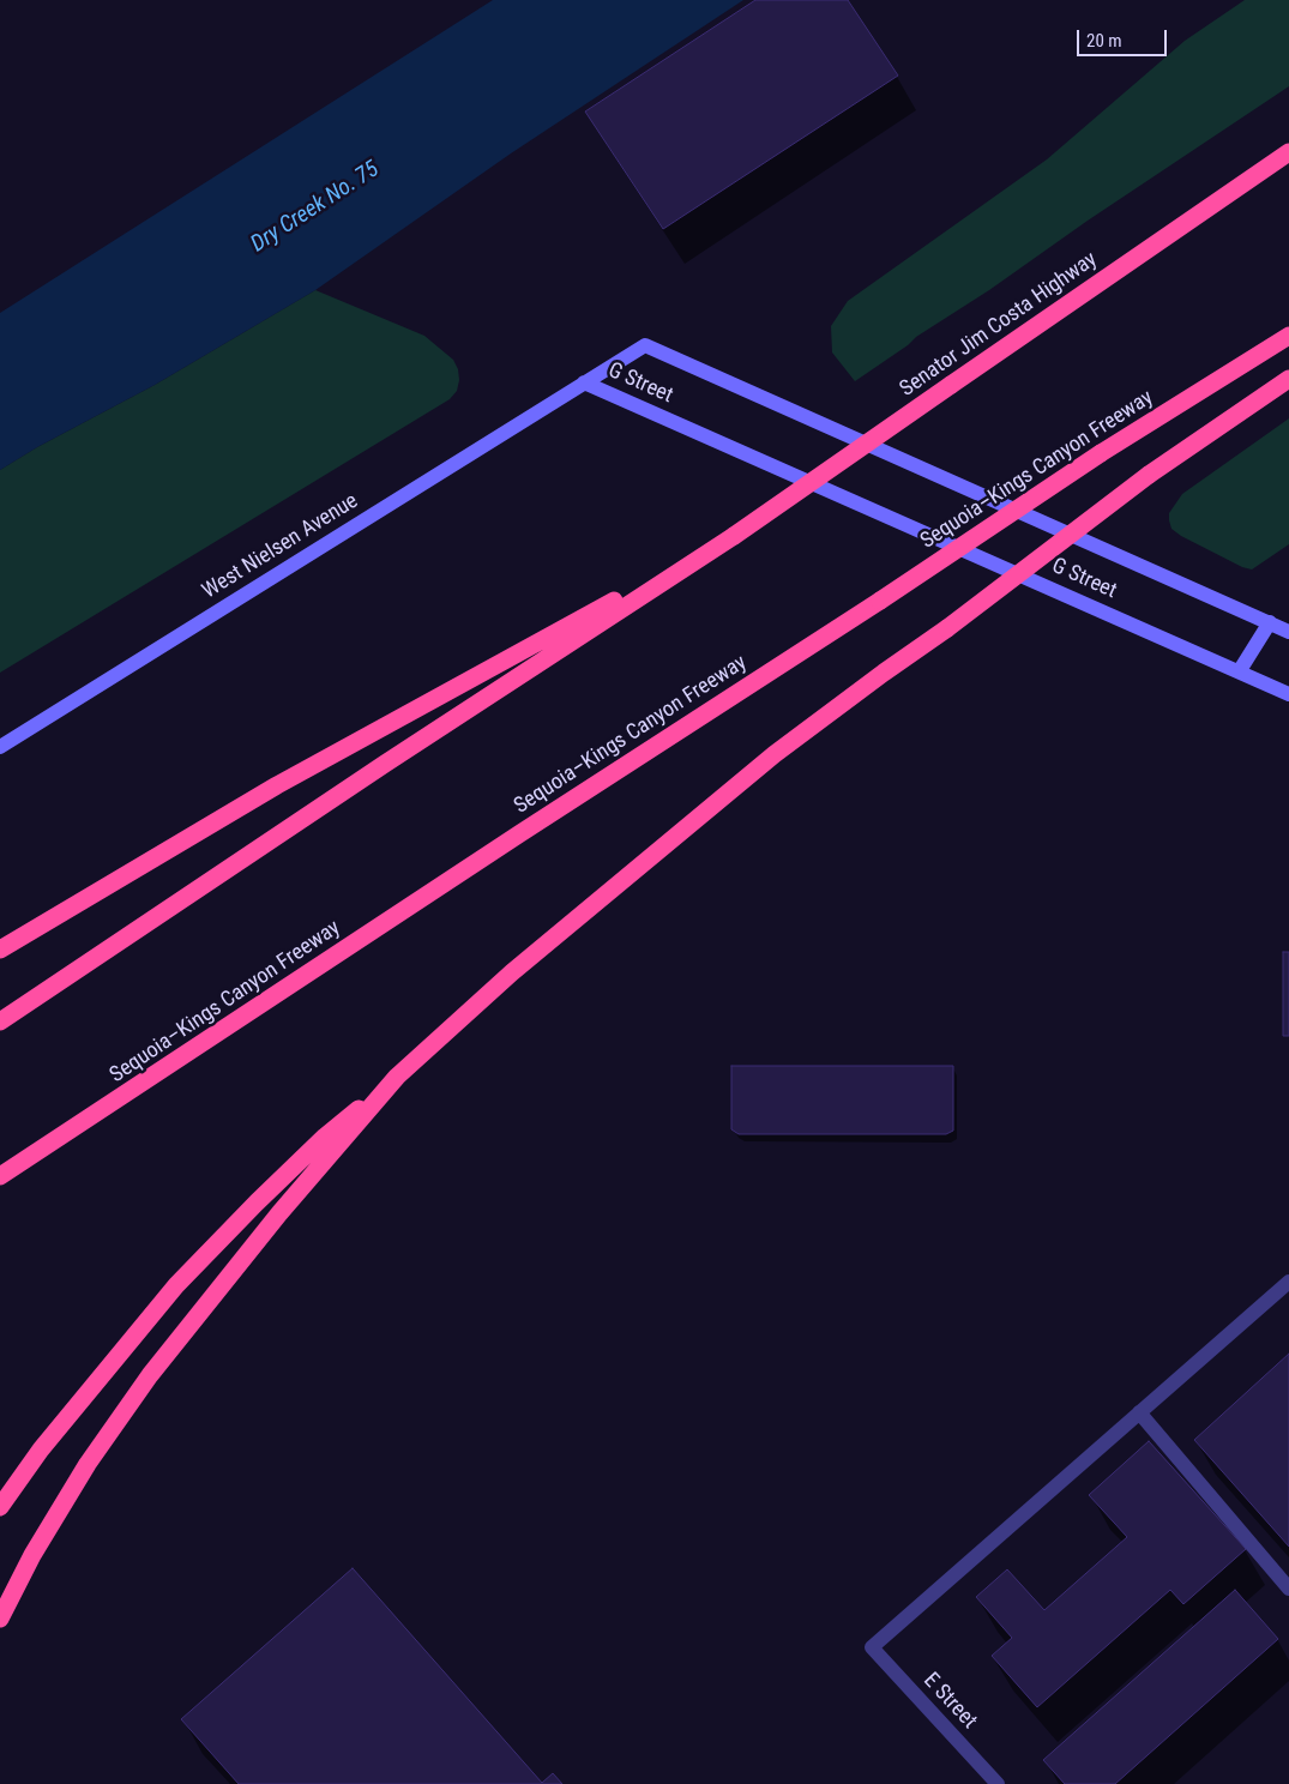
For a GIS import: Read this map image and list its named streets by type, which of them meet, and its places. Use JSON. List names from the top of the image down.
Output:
{
  "streets": {
    "highway": ["Senator Jim Costa Highway", "Sequoia–Kings Canyon Freeway"],
    "street": ["G Street", "West Nielsen Avenue"],
    "lane": ["E Street"]
  },
  "crossings": [
    ["G Street", "West Nielsen Avenue"]
  ],
  "water": ["Dry Creek No. 75"],
  "scale_bar": "20 m"
}
